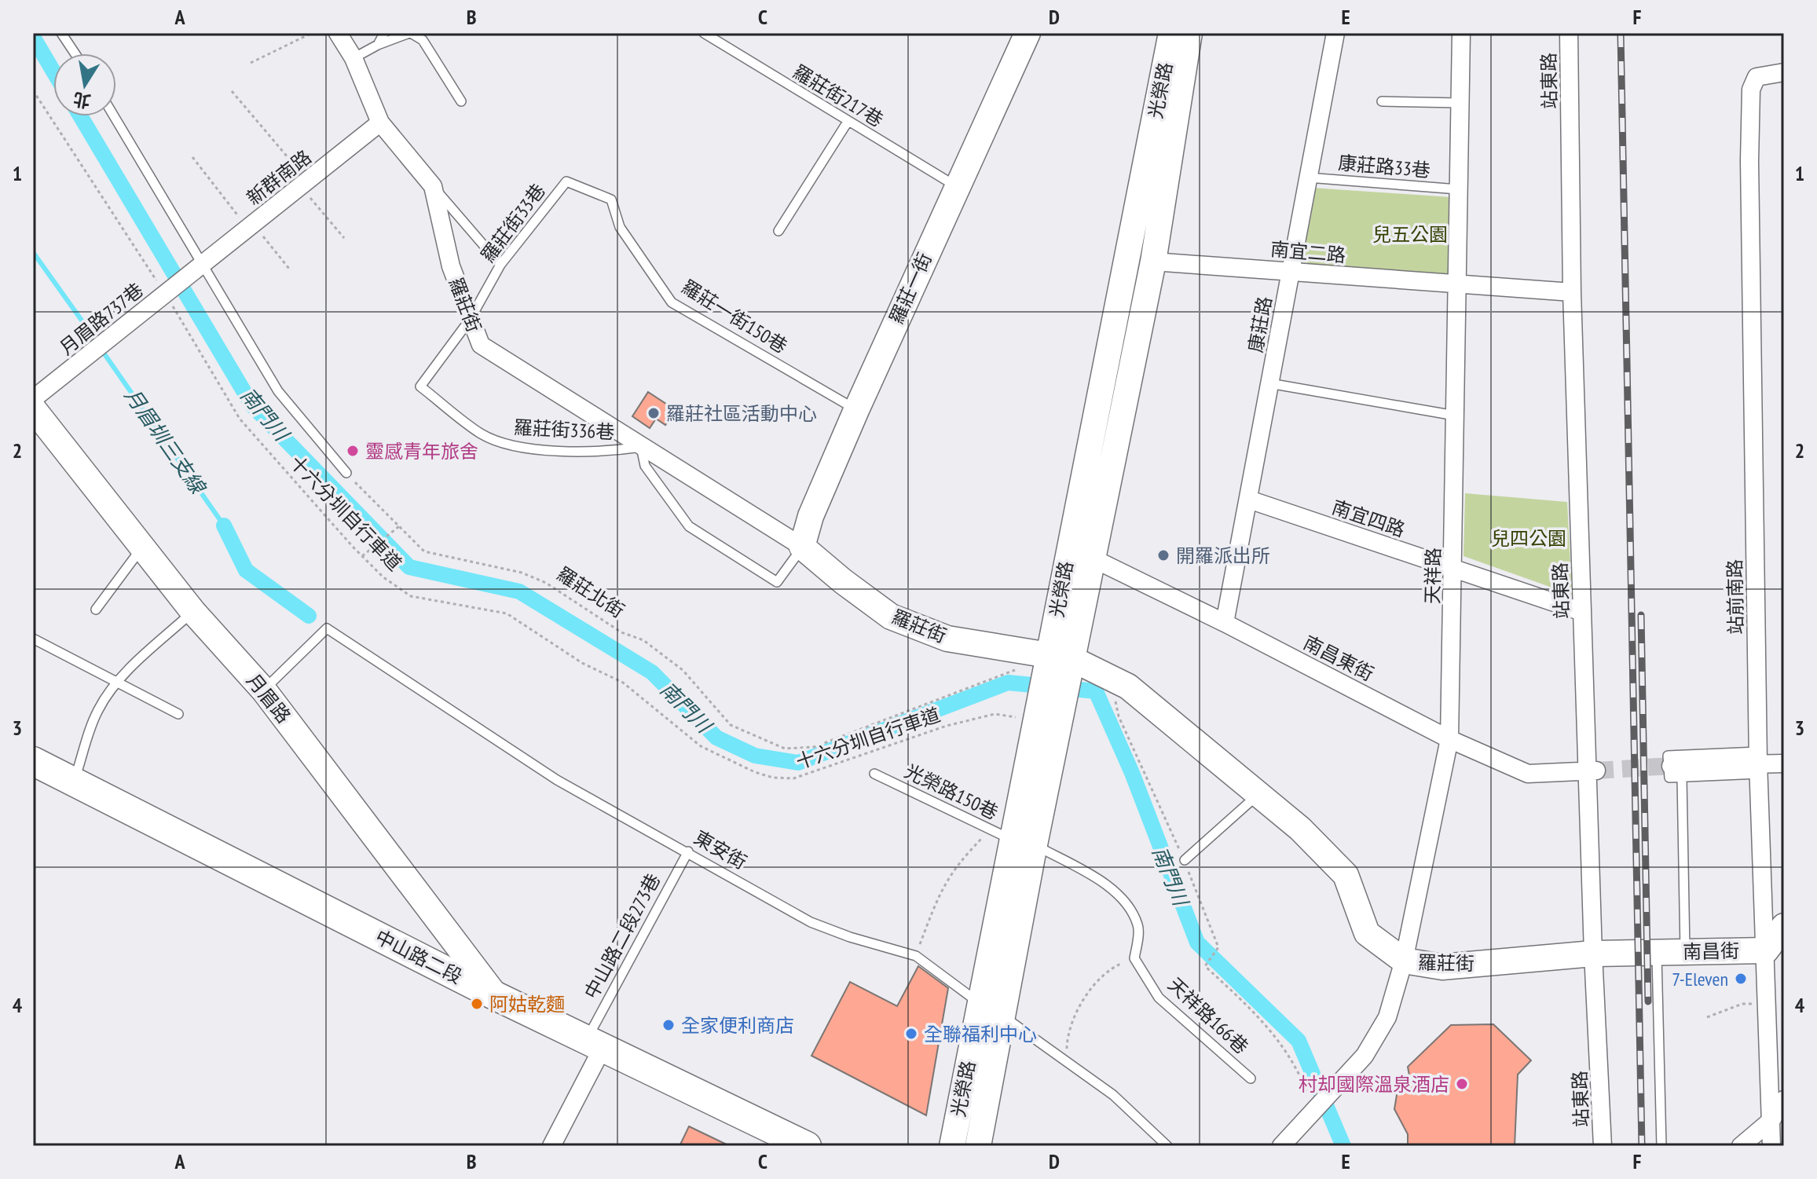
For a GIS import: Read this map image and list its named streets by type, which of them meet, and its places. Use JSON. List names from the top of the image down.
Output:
{
  "streets": {
    "main road": ["中山路二段"],
    "street": [
      "站東路",
      "光榮路",
      "新群南路",
      "南宜二路",
      "羅莊一街",
      "羅莊街",
      "月眉路737巷",
      "康莊路",
      "南宜四路",
      "天祥路",
      "站前南路",
      "南昌東街",
      "月眉路",
      "南昌街"
    ],
    "lane": [
      "羅莊街217巷",
      "康莊路33巷",
      "羅莊街33巷",
      "羅莊一街150巷",
      "羅莊街336巷",
      "光榮路150巷",
      "東安街",
      "中山路二段273巷",
      "天祥路166巷"
    ],
    "path": ["十六分圳自行車道", "羅莊北街"]
  },
  "crossings": [
    ["站東路", "南宜二路"],
    ["站東路", "羅莊街"],
    ["站東路", "南宜四路"],
    ["站東路", "南昌東街"],
    ["光榮路", "南宜二路"],
    ["光榮路", "羅莊街"],
    ["光榮路", "十六分圳自行車道"],
    ["光榮路", "南昌東街"],
    ["光榮路", "光榮路150巷"],
    ["光榮路", "東安街"],
    ["羅莊街217巷", "羅莊一街"],
    ["康莊路33巷", "康莊路"],
    ["康莊路33巷", "天祥路"],
    ["新群南路", "羅莊街"],
    ["新群南路", "月眉路737巷"],
    ["新群南路", "十六分圳自行車道"],
    ["羅莊街33巷", "羅莊街"],
    ["羅莊街33巷", "羅莊一街150巷"],
    ["羅莊街33巷", "羅莊街336巷"],
    ["南宜二路", "康莊路"],
    ["南宜二路", "天祥路"],
    ["羅莊一街", "羅莊街"],
    ["羅莊一街", "羅莊一街150巷"],
    ["羅莊一街", "羅莊街336巷"],
    ["羅莊街", "羅莊街336巷"],
    ["羅莊街", "天祥路"],
    ["羅莊街", "南昌街"],
    ["月眉路737巷", "十六分圳自行車道"],
    ["康莊路", "南宜四路"],
    ["康莊路", "南昌東街"],
    ["南宜四路", "天祥路"],
    ["天祥路", "南昌東街"],
    ["站前南路", "南昌街"],
    ["月眉路", "東安街"],
    ["月眉路", "中山路二段"],
    ["東安街", "中山路二段273巷"],
    ["中山路二段273巷", "中山路二段"]
  ],
  "water": ["南門川", "月眉圳三支線"],
  "parks": ["兒五公園", "兒四公園"],
  "places": [
    "羅莊社區活動中心",
    "靈感青年旅舍",
    "開羅派出所",
    "7-Eleven",
    "阿姑乾麵",
    "全家便利商店",
    "全聯福利中心",
    "村却國際溫泉酒店"
  ],
  "north": "bottom",
  "grid": {
    "columns": [
      "A",
      "B",
      "C",
      "D",
      "E",
      "F"
    ],
    "rows": [
      "1",
      "2",
      "3",
      "4"
    ]
  }
}
